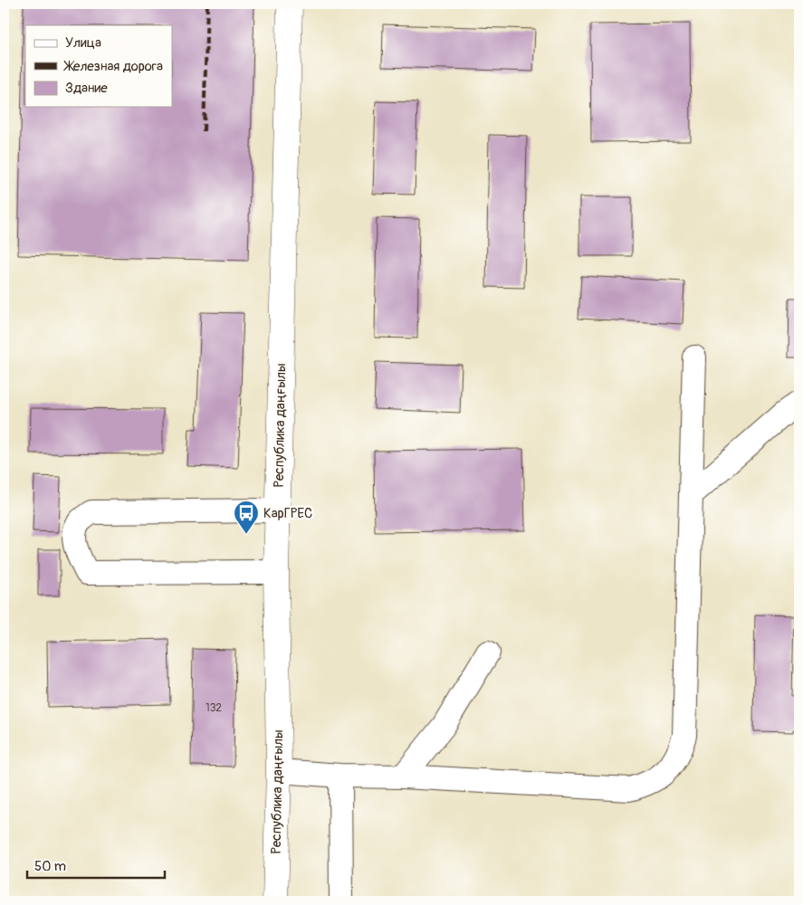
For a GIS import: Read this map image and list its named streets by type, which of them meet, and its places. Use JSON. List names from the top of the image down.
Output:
{
  "streets": {
    "main road": ["Республика даңғылы"]
  },
  "places": {
    "bus stop": ["КарГРЕС"]
  },
  "house_numbers": ["132"],
  "legend": ["Улица", "Железная дорога", "Здание"],
  "scale_bar": "50 m"
}
